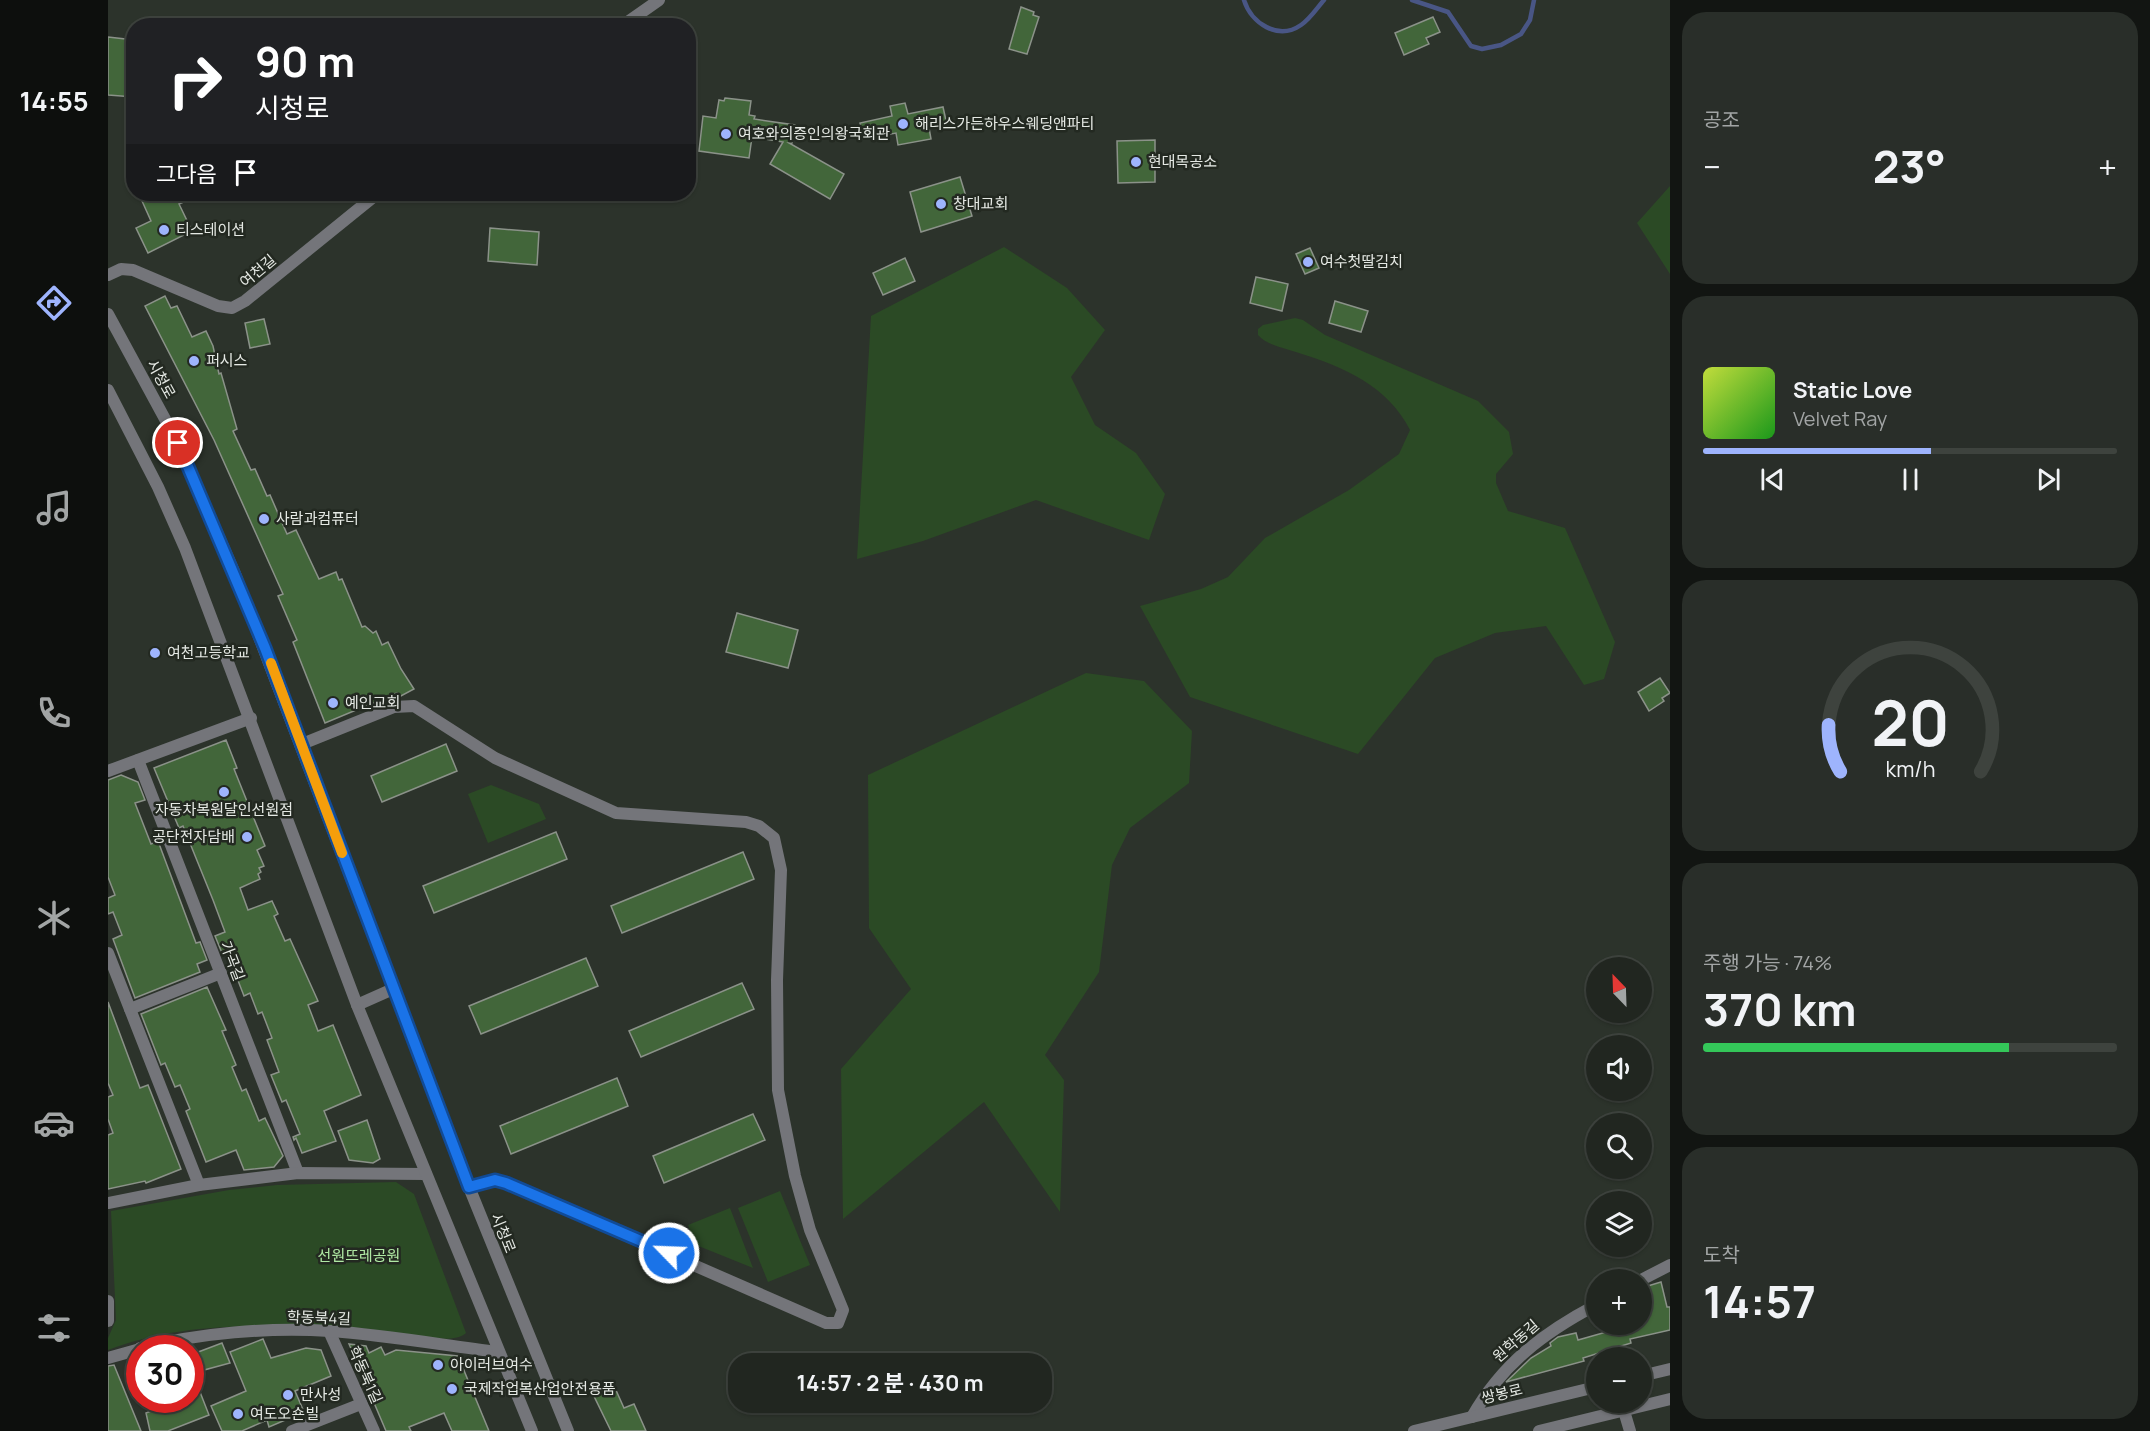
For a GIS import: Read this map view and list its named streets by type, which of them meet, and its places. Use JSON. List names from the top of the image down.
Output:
{
  "streets": {
    "street": [
      "여천길",
      "시청로",
      "가곡길",
      "학동북4길",
      "원학동길",
      "학동북1길",
      "쌍봉로"
    ]
  },
  "crossings": [
    ["학동북4길", "학동북1길"],
    ["원학동길", "쌍봉로"]
  ],
  "parks": ["선원뜨레공원"],
  "places": [
    "해리스가든하우스웨딩앤파티",
    "여호와의증인의왕국회관",
    "현대목공소",
    "창대교회",
    "티스테이션",
    "여수첫딸김치",
    "퍼시스",
    "사람과컴퓨터",
    "여천고등학교",
    "예인교회",
    "자동차복원달인선원점",
    "공단전자담배",
    "아이러브여수",
    "국제작업복산업안전용품",
    "만사성",
    "여도오숀빌"
  ],
  "north": "top left",
  "page": {
    "tabs": "14:55",
    "tile": [
      "공조",
      ["주행 가능 · 74%", "370 km"],
      ["도착", "14:57"]
    ],
    "turn": ["90 m", "시청로"],
    "heat": ["−", "23°", "+"],
    "then": "그다음",
    "song": ["Static Love", "Velvet Ray"],
    "map_buttons": ["+", "−"],
    "limit": "30",
    "trip": "14:57 · 2 분 · 430 m",
    "gauge": ["20", "km/h"]
  }
}
